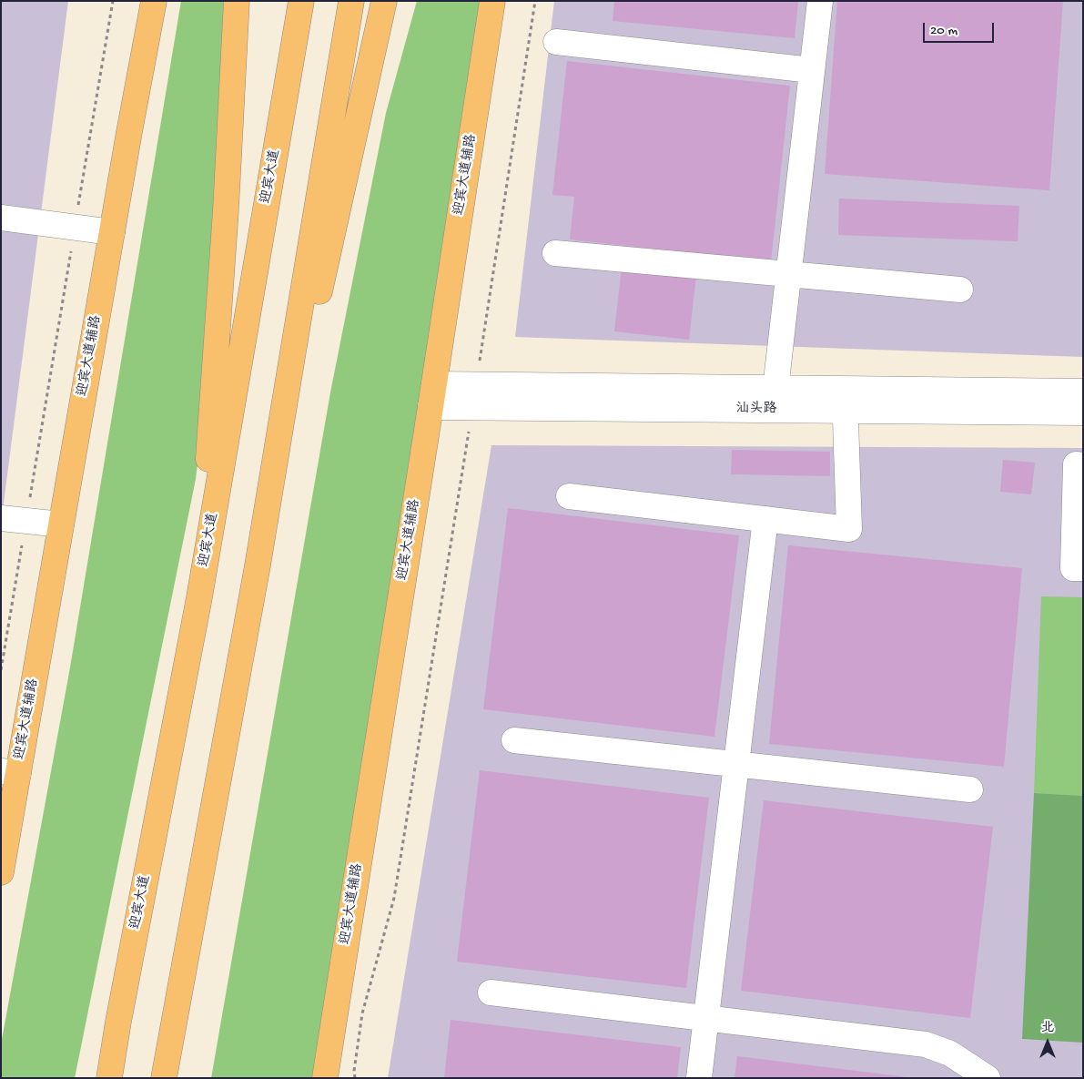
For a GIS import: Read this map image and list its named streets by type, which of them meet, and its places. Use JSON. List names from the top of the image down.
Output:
{
  "streets": {
    "main road": ["迎宾大道辅路", "迎宾大道"],
    "street": ["汕头路"]
  },
  "crossings": [
    ["迎宾大道辅路", "汕头路"]
  ],
  "scale_bar": "20 m",
  "north": "top"
}
